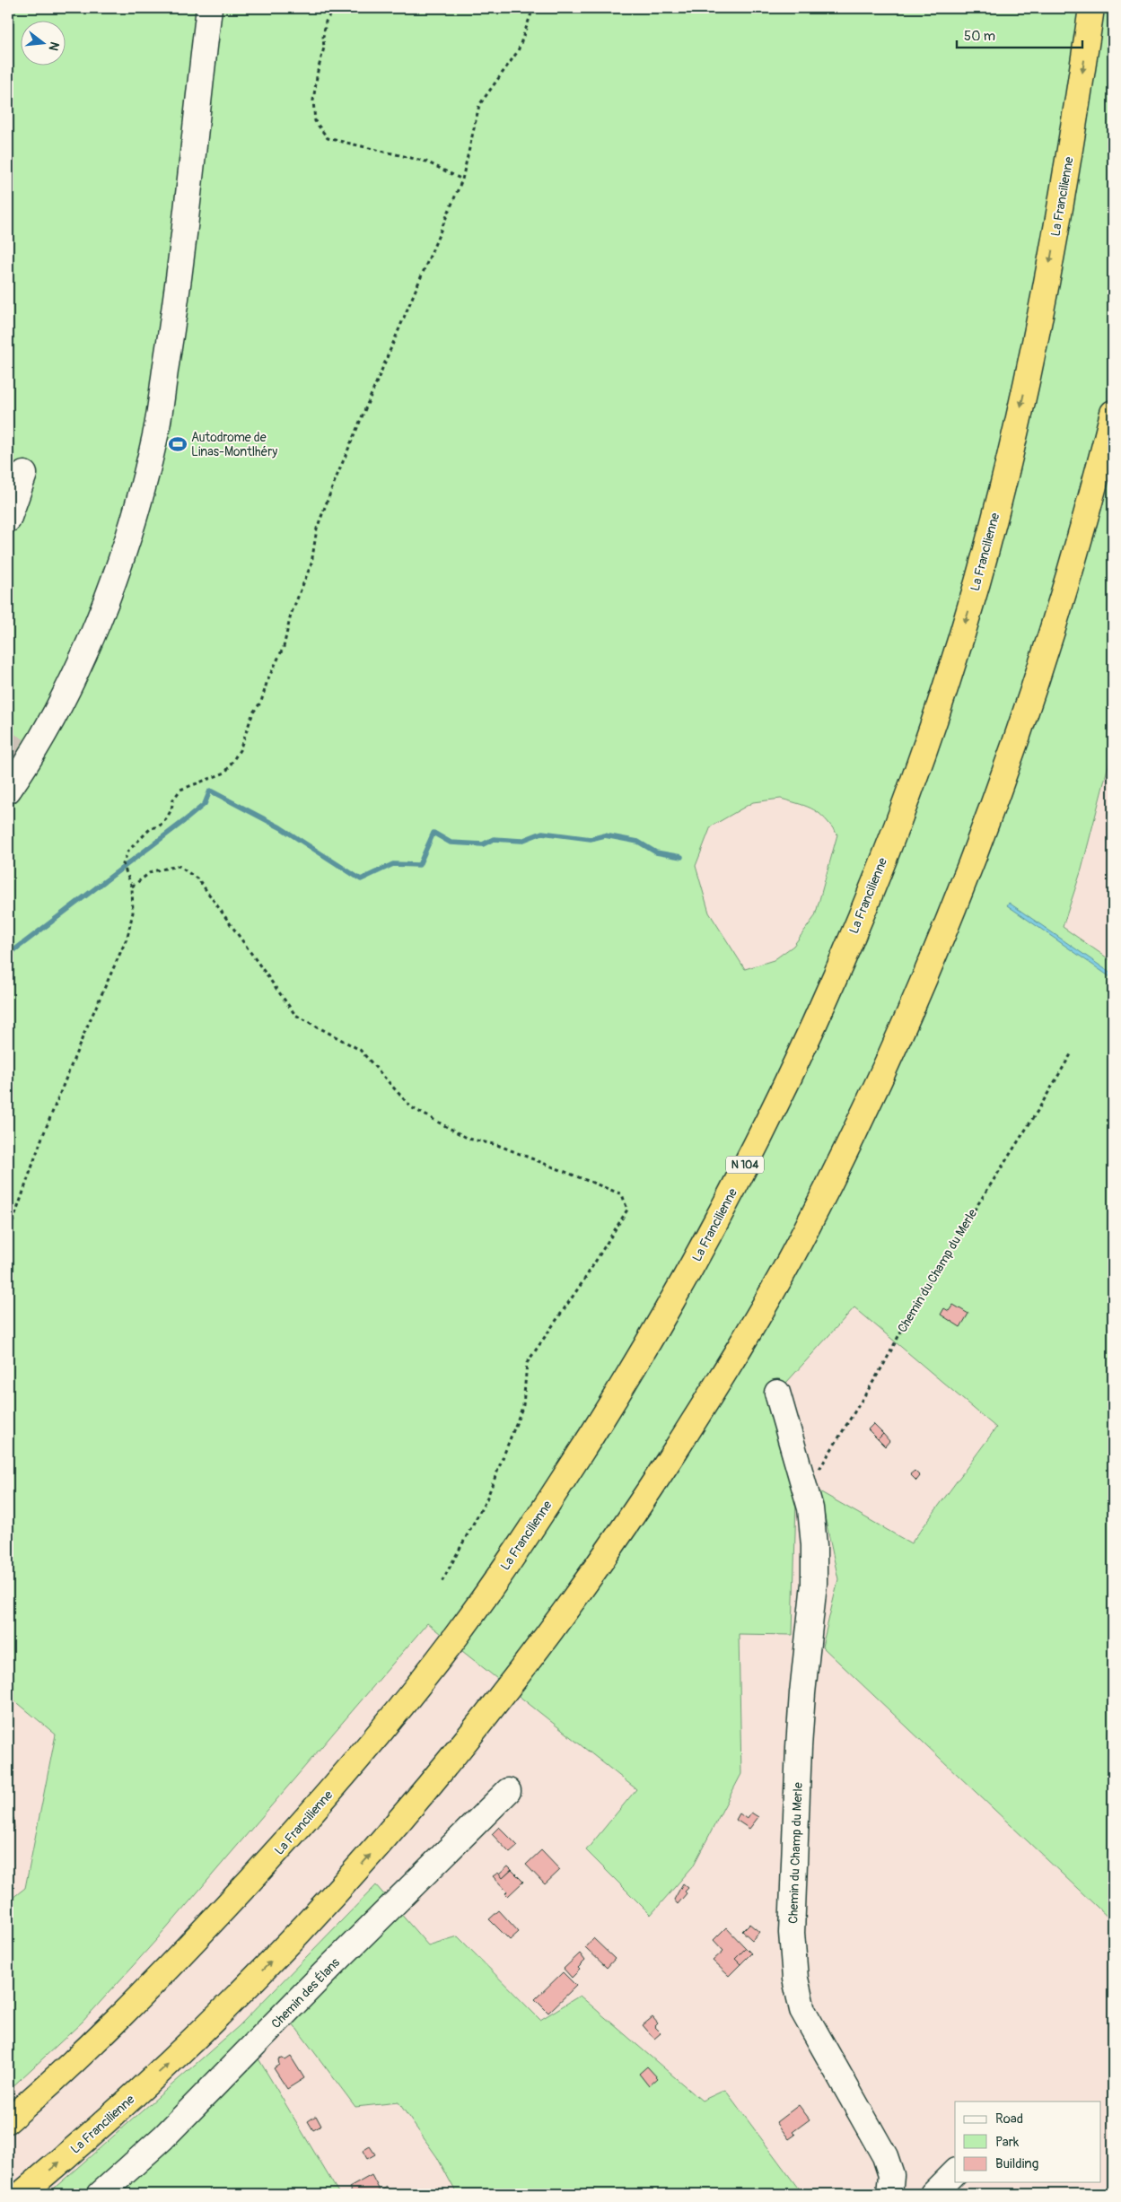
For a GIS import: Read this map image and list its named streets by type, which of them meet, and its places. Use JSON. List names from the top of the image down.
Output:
{
  "streets": {
    "highway": ["La Francilienne", "N 104"],
    "street": ["Chemin du Champ du Merle", "Chemin des Élans"]
  },
  "places": {
    "sports": ["Autodrome de Linas-Montlhéry"]
  },
  "legend": ["Road", "Park", "Building"],
  "scale_bar": "50 m",
  "north": "right"
}
